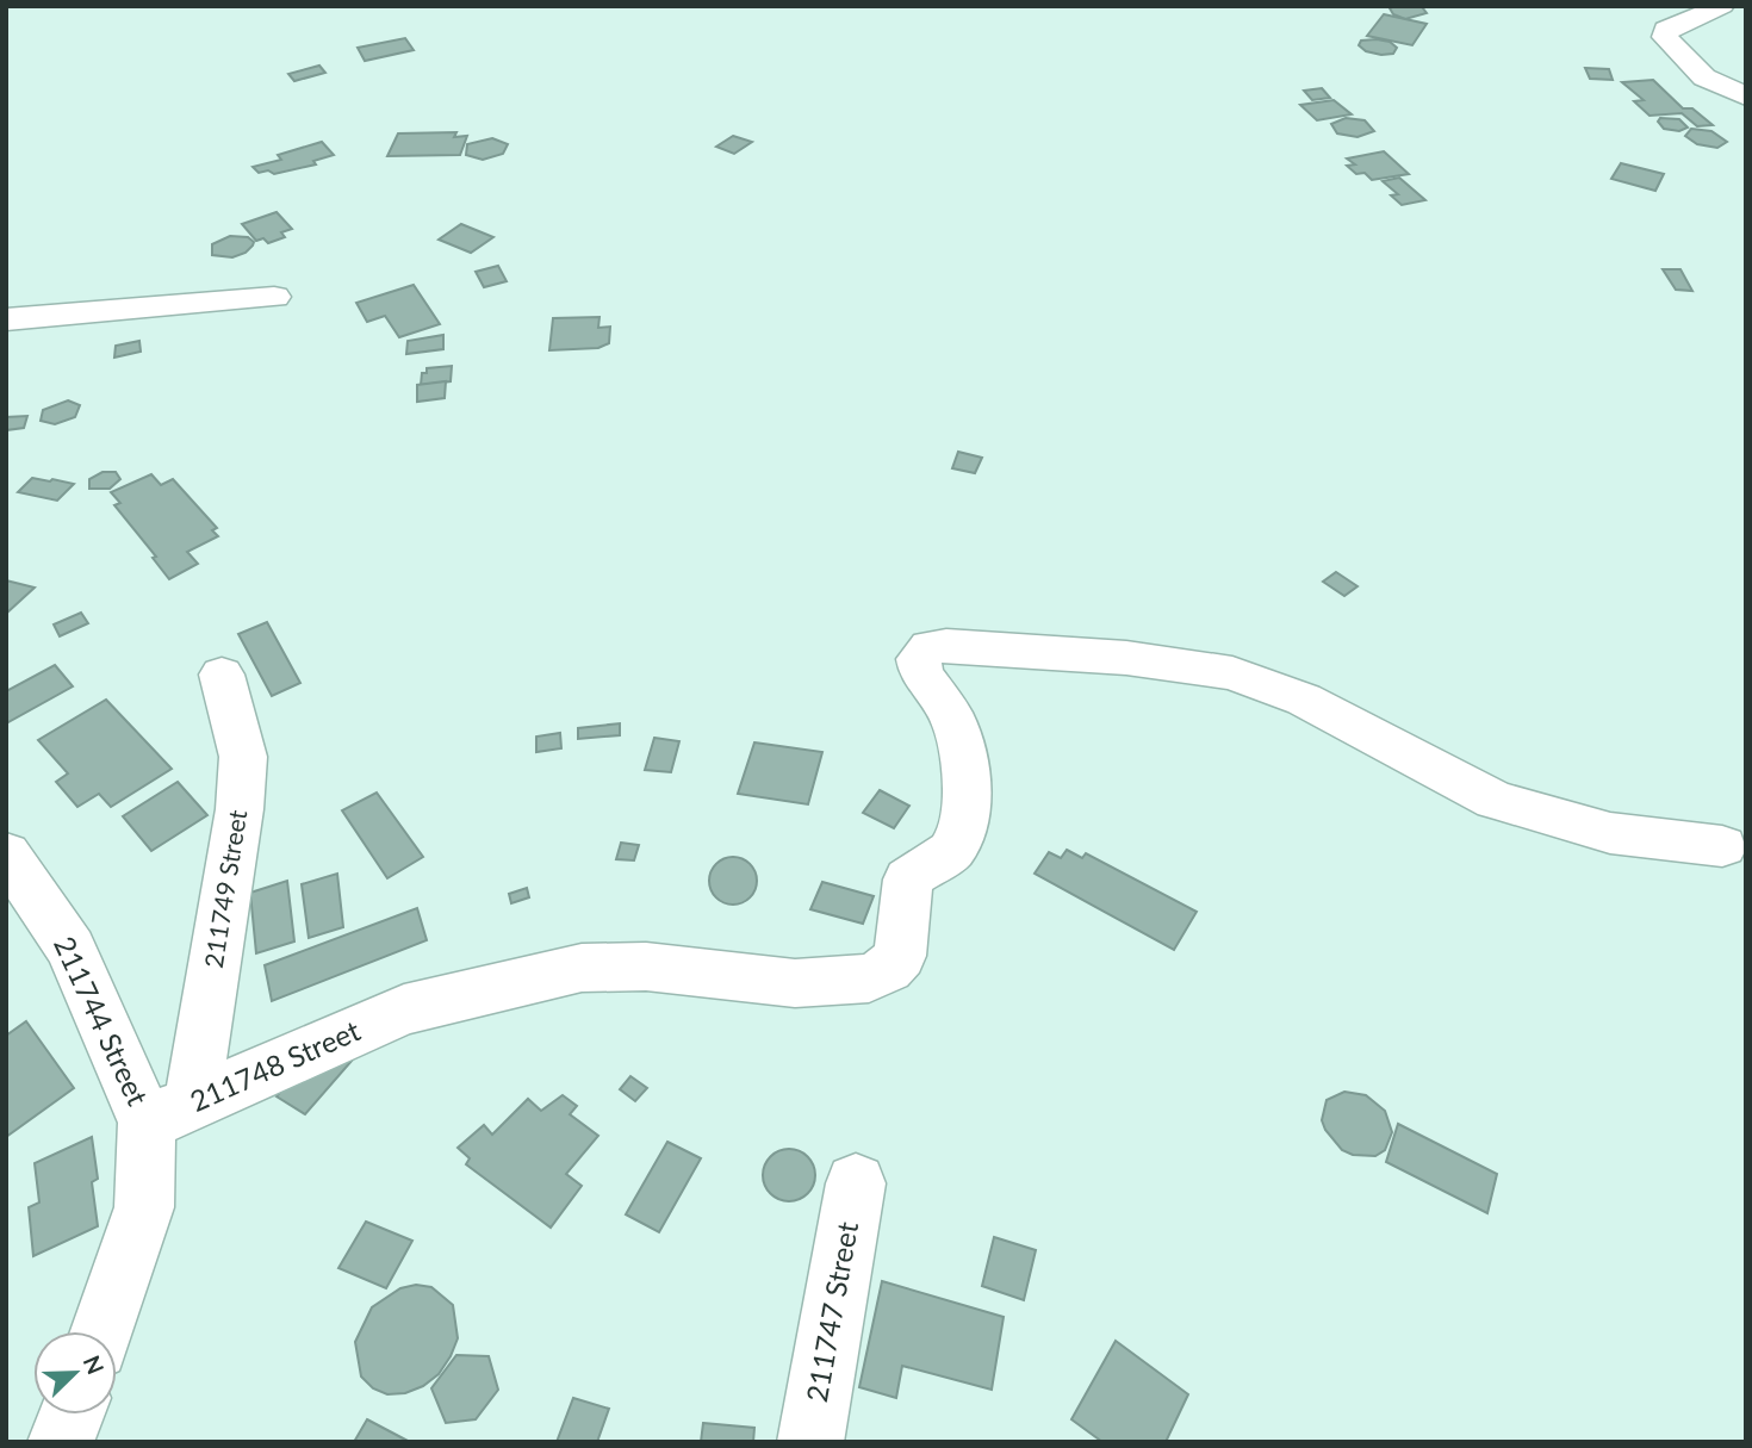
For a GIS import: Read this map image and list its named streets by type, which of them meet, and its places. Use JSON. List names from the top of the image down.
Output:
{
  "streets": {
    "street": [
      "211749 Street",
      "211744 Street",
      "211748 Street",
      "211747 Street"
    ]
  },
  "crossings": [
    ["211749 Street", "211744 Street"],
    ["211749 Street", "211748 Street"],
    ["211744 Street", "211748 Street"]
  ],
  "north": "top right"
}
